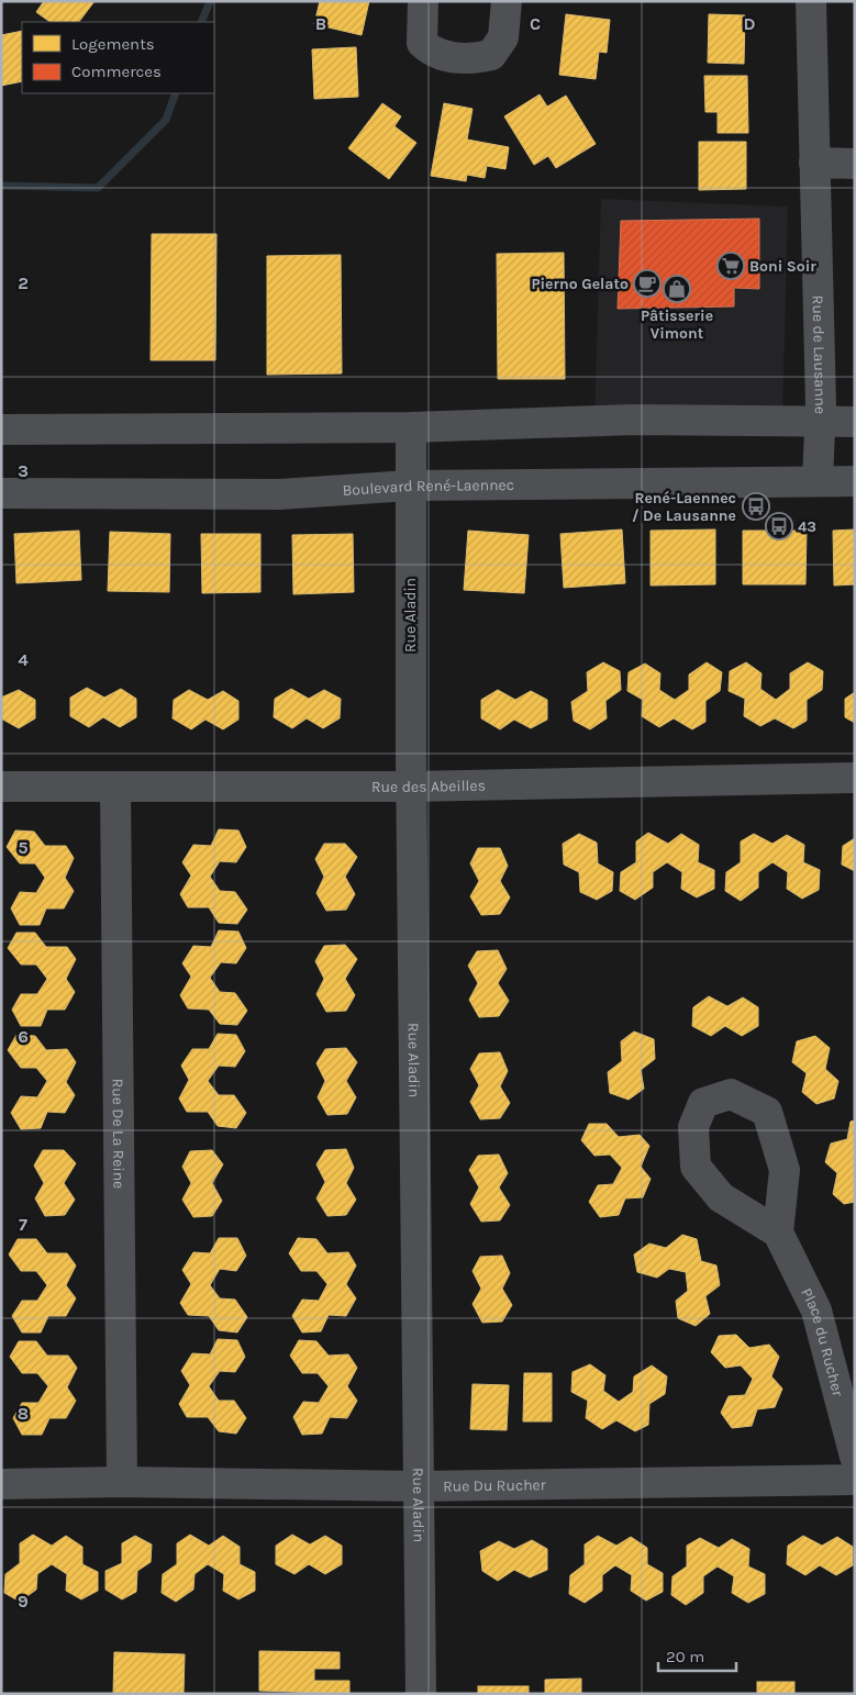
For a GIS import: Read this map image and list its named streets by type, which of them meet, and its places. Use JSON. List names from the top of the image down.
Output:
{
  "streets": {
    "street": [
      "Rue de Lausanne",
      "Boulevard René-Laennec",
      "Rue Aladin",
      "Rue des Abeilles",
      "Rue De La Reine",
      "Place du Rucher",
      "Rue Du Rucher"
    ]
  },
  "crossings": [
    ["Rue de Lausanne", "Boulevard René-Laennec"],
    ["Boulevard René-Laennec", "Rue Aladin"],
    ["Rue Aladin", "Rue des Abeilles"],
    ["Rue Aladin", "Rue Du Rucher"],
    ["Rue des Abeilles", "Rue De La Reine"],
    ["Rue De La Reine", "Rue Du Rucher"]
  ],
  "places": {
    "supermarket": ["Boni Soir"],
    "cafe": ["Pierno Gelato"],
    "shop": ["Pâtisserie Vimont"],
    "bus stop": ["René-Laennec / De Lausanne", "43"]
  },
  "legend": ["Logements", "Commerces"],
  "scale_bar": "20 m",
  "grid": {
    "columns": ["B", "C", "D"],
    "rows": [
      "2",
      "3",
      "4",
      "5",
      "6",
      "7",
      "8",
      "9"
    ]
  }
}
